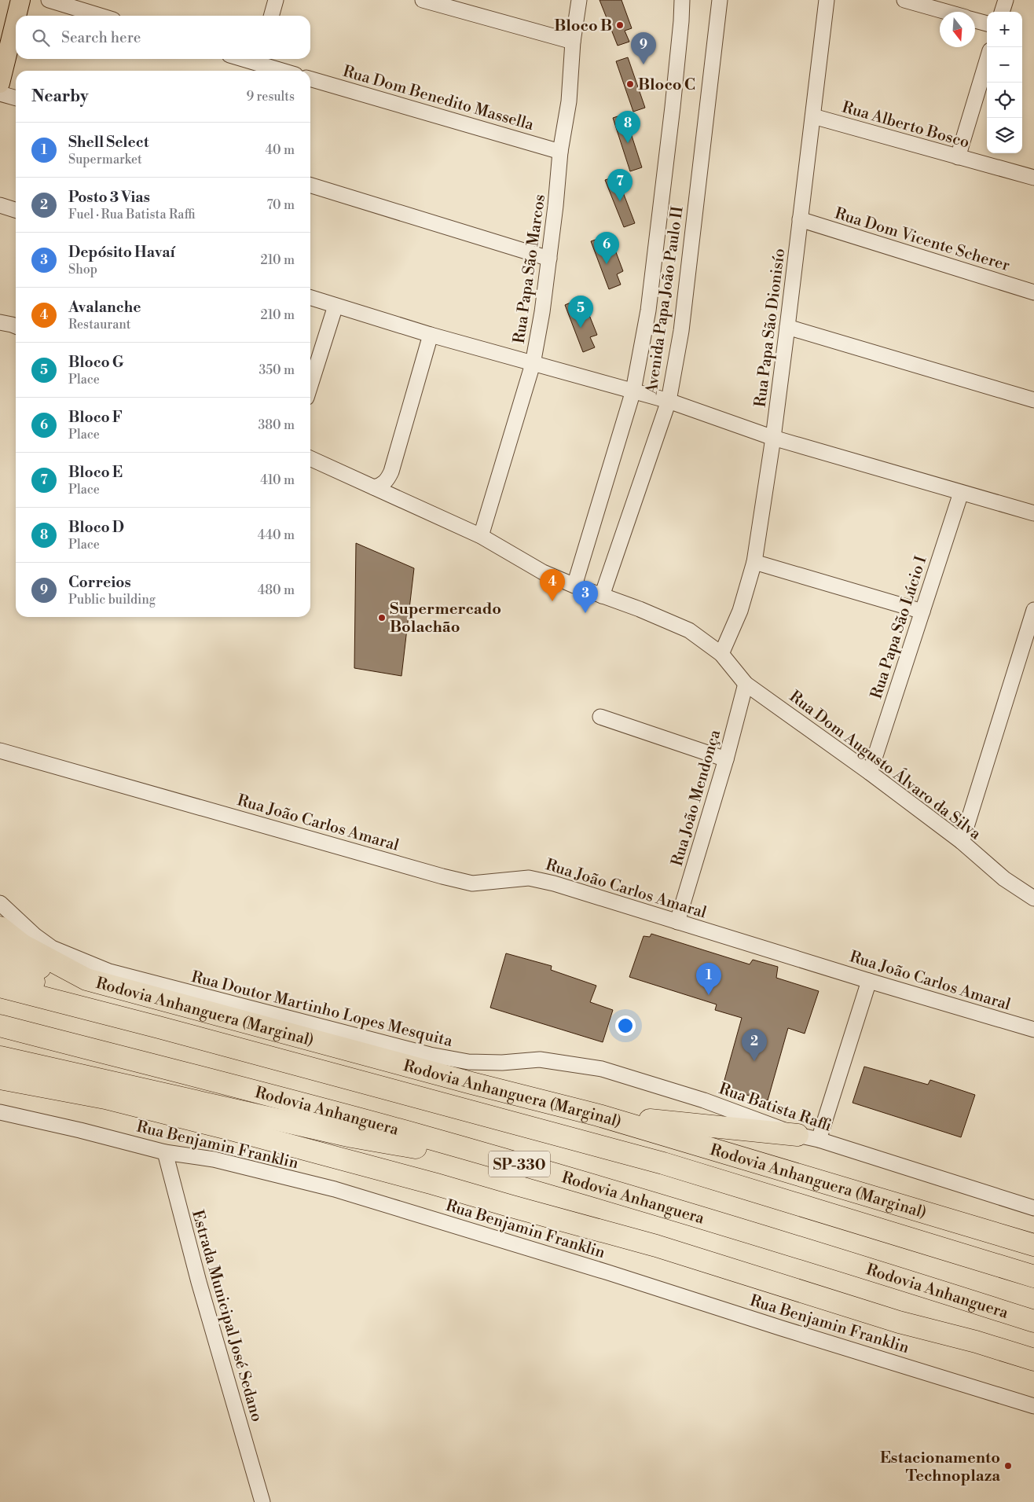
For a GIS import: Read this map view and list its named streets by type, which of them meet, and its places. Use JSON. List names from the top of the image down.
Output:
{
  "streets": {
    "highway": ["Rodovia Anhanguera (Marginal)", "Rodovia Anhanguera", "SP-330"],
    "street": [
      "Rua Dom Benedito Massella",
      "Rua Alberto Bosco",
      "Rua Dom Vicente Scherer",
      "Rua Papa São Marcos",
      "Avenida Papa João Paulo II",
      "Rua Papa São Dionisío",
      "Rua Papa São Lúcio I",
      "Rua Dom Augusto Álvaro da Silva",
      "Rua João Mendonça",
      "Rua João Carlos Amaral",
      "Rua Doutor Martinho Lopes Mesquita",
      "Rua Batista Raffi",
      "Rua Benjamin Franklin",
      "Estrada Municipal José Sedano"
    ]
  },
  "crossings": [
    ["Rua Dom Benedito Massella", "Rua Papa São Marcos"],
    ["Rua Alberto Bosco", "Rua Papa São Dionisío"],
    ["Rua Dom Vicente Scherer", "Rua Papa São Dionisío"],
    ["Rua Papa São Marcos", "Rua Dom Augusto Álvaro da Silva"],
    ["Avenida Papa João Paulo II", "Rua Dom Augusto Álvaro da Silva"],
    ["Rua Papa São Dionisío", "Rua Dom Augusto Álvaro da Silva"],
    ["Rua Papa São Lúcio I", "Rua Dom Augusto Álvaro da Silva"],
    ["Rua Dom Augusto Álvaro da Silva", "Rua João Mendonça"],
    ["Rua João Mendonça", "Rua João Carlos Amaral"],
    ["Rua Doutor Martinho Lopes Mesquita", "Rua Batista Raffi"],
    ["Rua Benjamin Franklin", "Estrada Municipal José Sedano"]
  ],
  "places": [
    "Bloco B",
    "Bloco C",
    "Supermercado Bolachão",
    "Estacionamento Technoplaza"
  ],
  "north": "bottom",
  "page": {
    "map_buttons": ["+", "−"],
    "search": "Search here",
    "pins": [
      "9",
      "8",
      "7",
      "6",
      "5",
      "4",
      "3",
      "1",
      "2"
    ],
    "heading": ["Nearby", "9 results"],
    "list": [
      {
        "mark": "1",
        "name": "Shell Select",
        "note": "Supermarket",
        "value": "40 m"
      },
      {
        "mark": "2",
        "name": "Posto 3 Vias",
        "note": "Fuel · Rua Batista Raffi",
        "value": "70 m"
      },
      {
        "mark": "3",
        "name": "Depósito Havaí",
        "note": "Shop",
        "value": "210 m"
      },
      {
        "mark": "4",
        "name": "Avalanche",
        "note": "Restaurant",
        "value": "210 m"
      },
      {
        "mark": "5",
        "name": "Bloco G",
        "note": "Place",
        "value": "350 m"
      },
      {
        "mark": "6",
        "name": "Bloco F",
        "note": "Place",
        "value": "380 m"
      },
      {
        "mark": "7",
        "name": "Bloco E",
        "note": "Place",
        "value": "410 m"
      },
      {
        "mark": "8",
        "name": "Bloco D",
        "note": "Place",
        "value": "440 m"
      },
      {
        "mark": "9",
        "name": "Correios",
        "note": "Public building",
        "value": "480 m"
      }
    ]
  }
}
